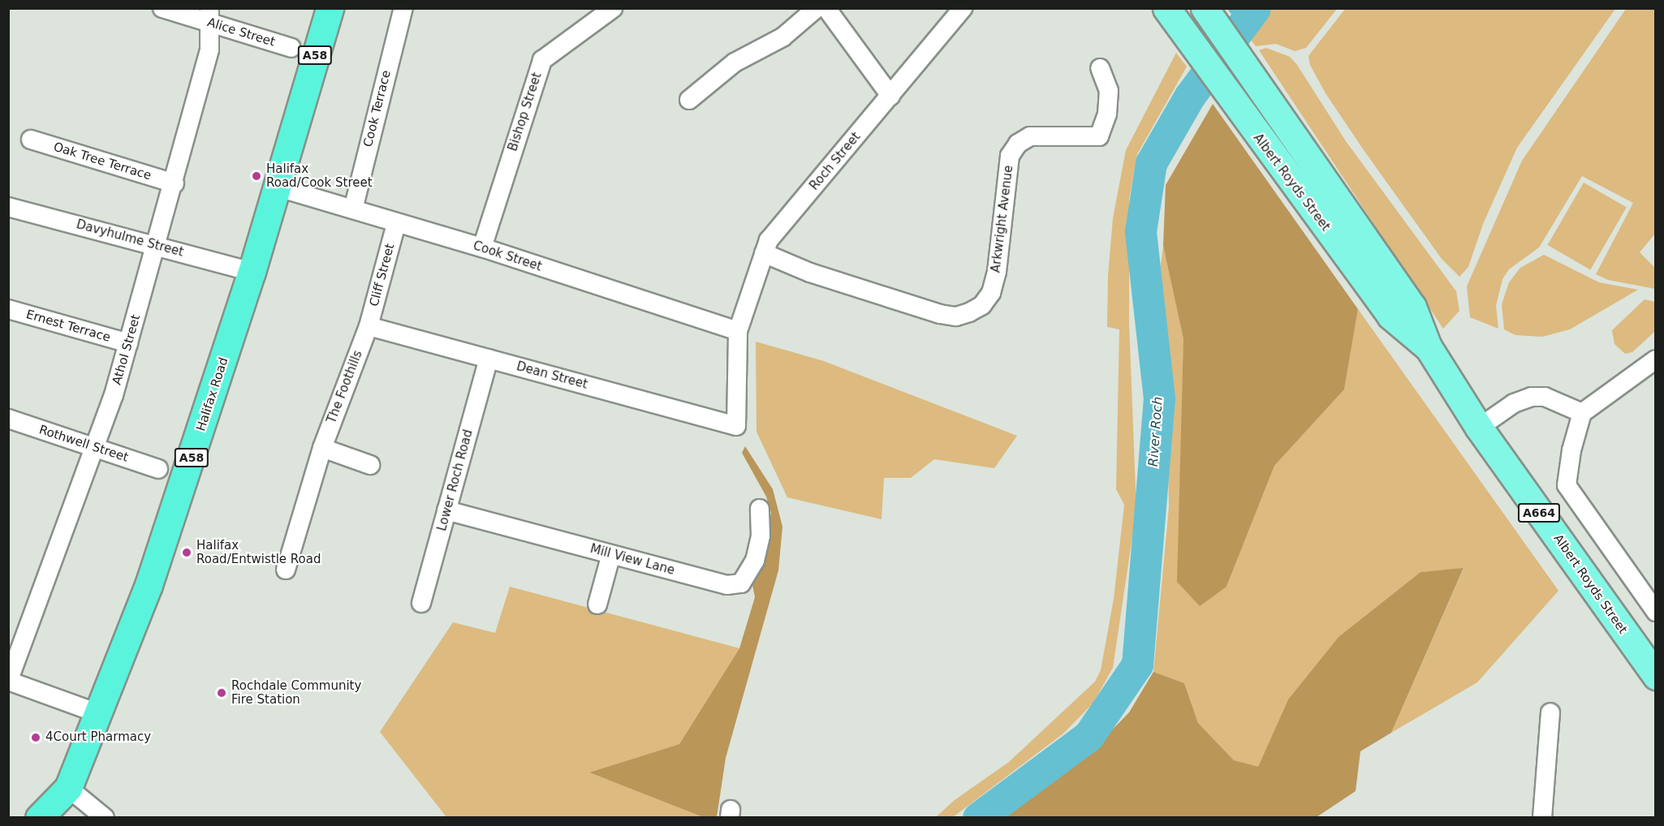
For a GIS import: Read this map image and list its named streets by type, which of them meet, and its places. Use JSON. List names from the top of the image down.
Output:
{
  "streets": {
    "highway": ["A58", "Halifax Road"],
    "main road": ["Albert Royds Street", "A664"],
    "street": [
      "Alice Street",
      "Cook Terrace",
      "Bishop Street",
      "Oak Tree Terrace",
      "Roch Street",
      "Arkwright Avenue",
      "Davyhulme Street",
      "Cook Street",
      "Cliff Street",
      "Ernest Terrace",
      "Athol Street",
      "Dean Street",
      "The Foothills",
      "Rothwell Street",
      "Lower Roch Road",
      "Mill View Lane"
    ]
  },
  "crossings": [
    ["Alice Street", "Athol Street"],
    ["Cook Terrace", "Cook Street"],
    ["Bishop Street", "Cook Street"],
    ["Oak Tree Terrace", "Athol Street"],
    ["Roch Street", "Arkwright Avenue"],
    ["Roch Street", "Cook Street"],
    ["Roch Street", "Dean Street"],
    ["Davyhulme Street", "Athol Street"],
    ["Davyhulme Street", "Halifax Road"],
    ["Cook Street", "Cliff Street"],
    ["Cook Street", "Halifax Road"],
    ["Cliff Street", "Dean Street"],
    ["Cliff Street", "The Foothills"],
    ["Ernest Terrace", "Athol Street"],
    ["Athol Street", "Rothwell Street"],
    ["Dean Street", "The Foothills"],
    ["Dean Street", "Lower Roch Road"],
    ["Lower Roch Road", "Mill View Lane"]
  ],
  "water": ["River Roch"],
  "places": [
    "Halifax Road/Cook Street",
    "Halifax Road/Entwistle Road",
    "Rochdale Community Fire Station",
    "4Court Pharmacy"
  ]
}
